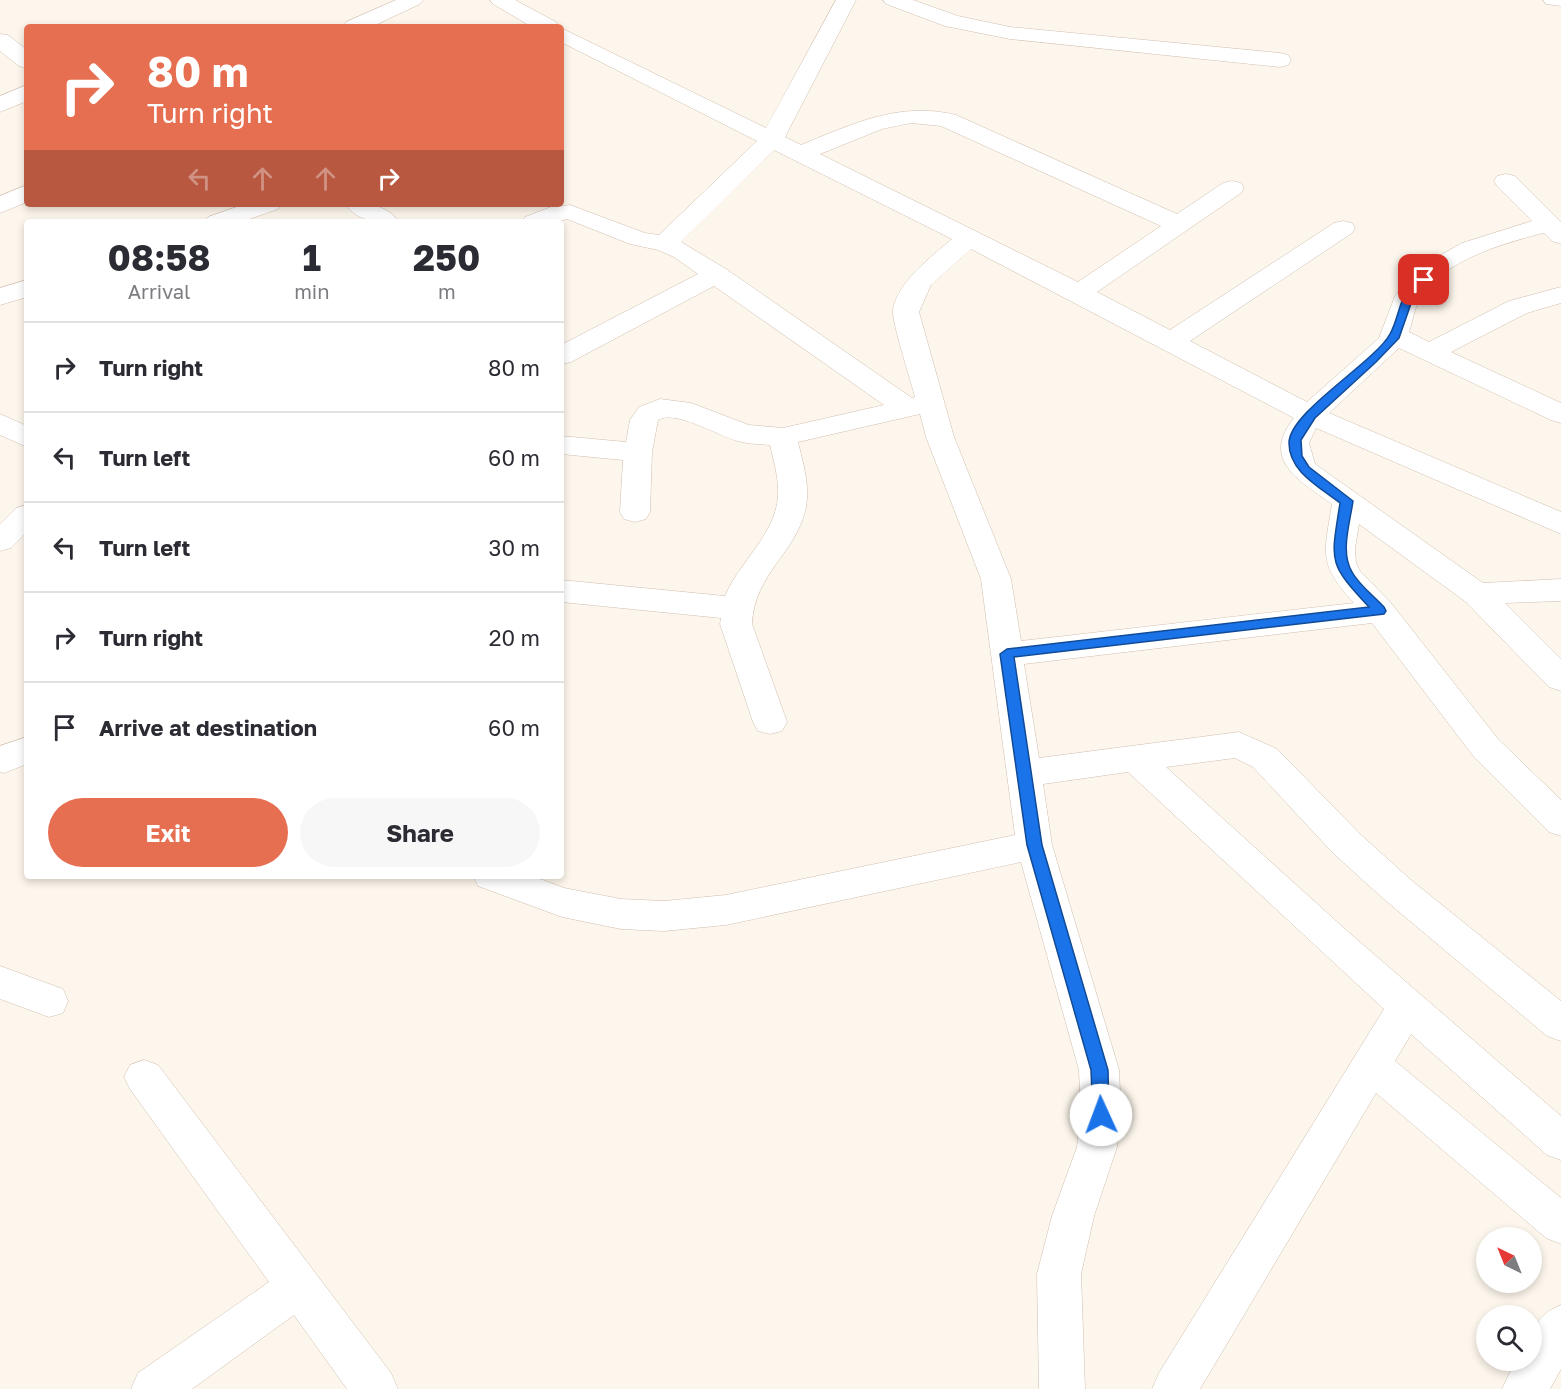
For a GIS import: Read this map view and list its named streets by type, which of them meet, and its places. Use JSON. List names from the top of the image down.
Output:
{
  "north": "top left",
  "page": {
    "turn": ["80 m", "Turn right"],
    "eta": [
      "08:58",
      "Arrival",
      "1",
      "min",
      "250",
      "m"
    ],
    "list": [
      {
        "name": "Turn right",
        "value": "80 m"
      },
      {
        "name": "Turn left",
        "value": "60 m"
      },
      {
        "name": "Turn left",
        "value": "30 m"
      },
      {
        "name": "Turn right",
        "value": "20 m"
      },
      {
        "name": "Arrive at destination",
        "value": "60 m"
      }
    ],
    "buttons": ["Exit", "Share"]
  }
}
